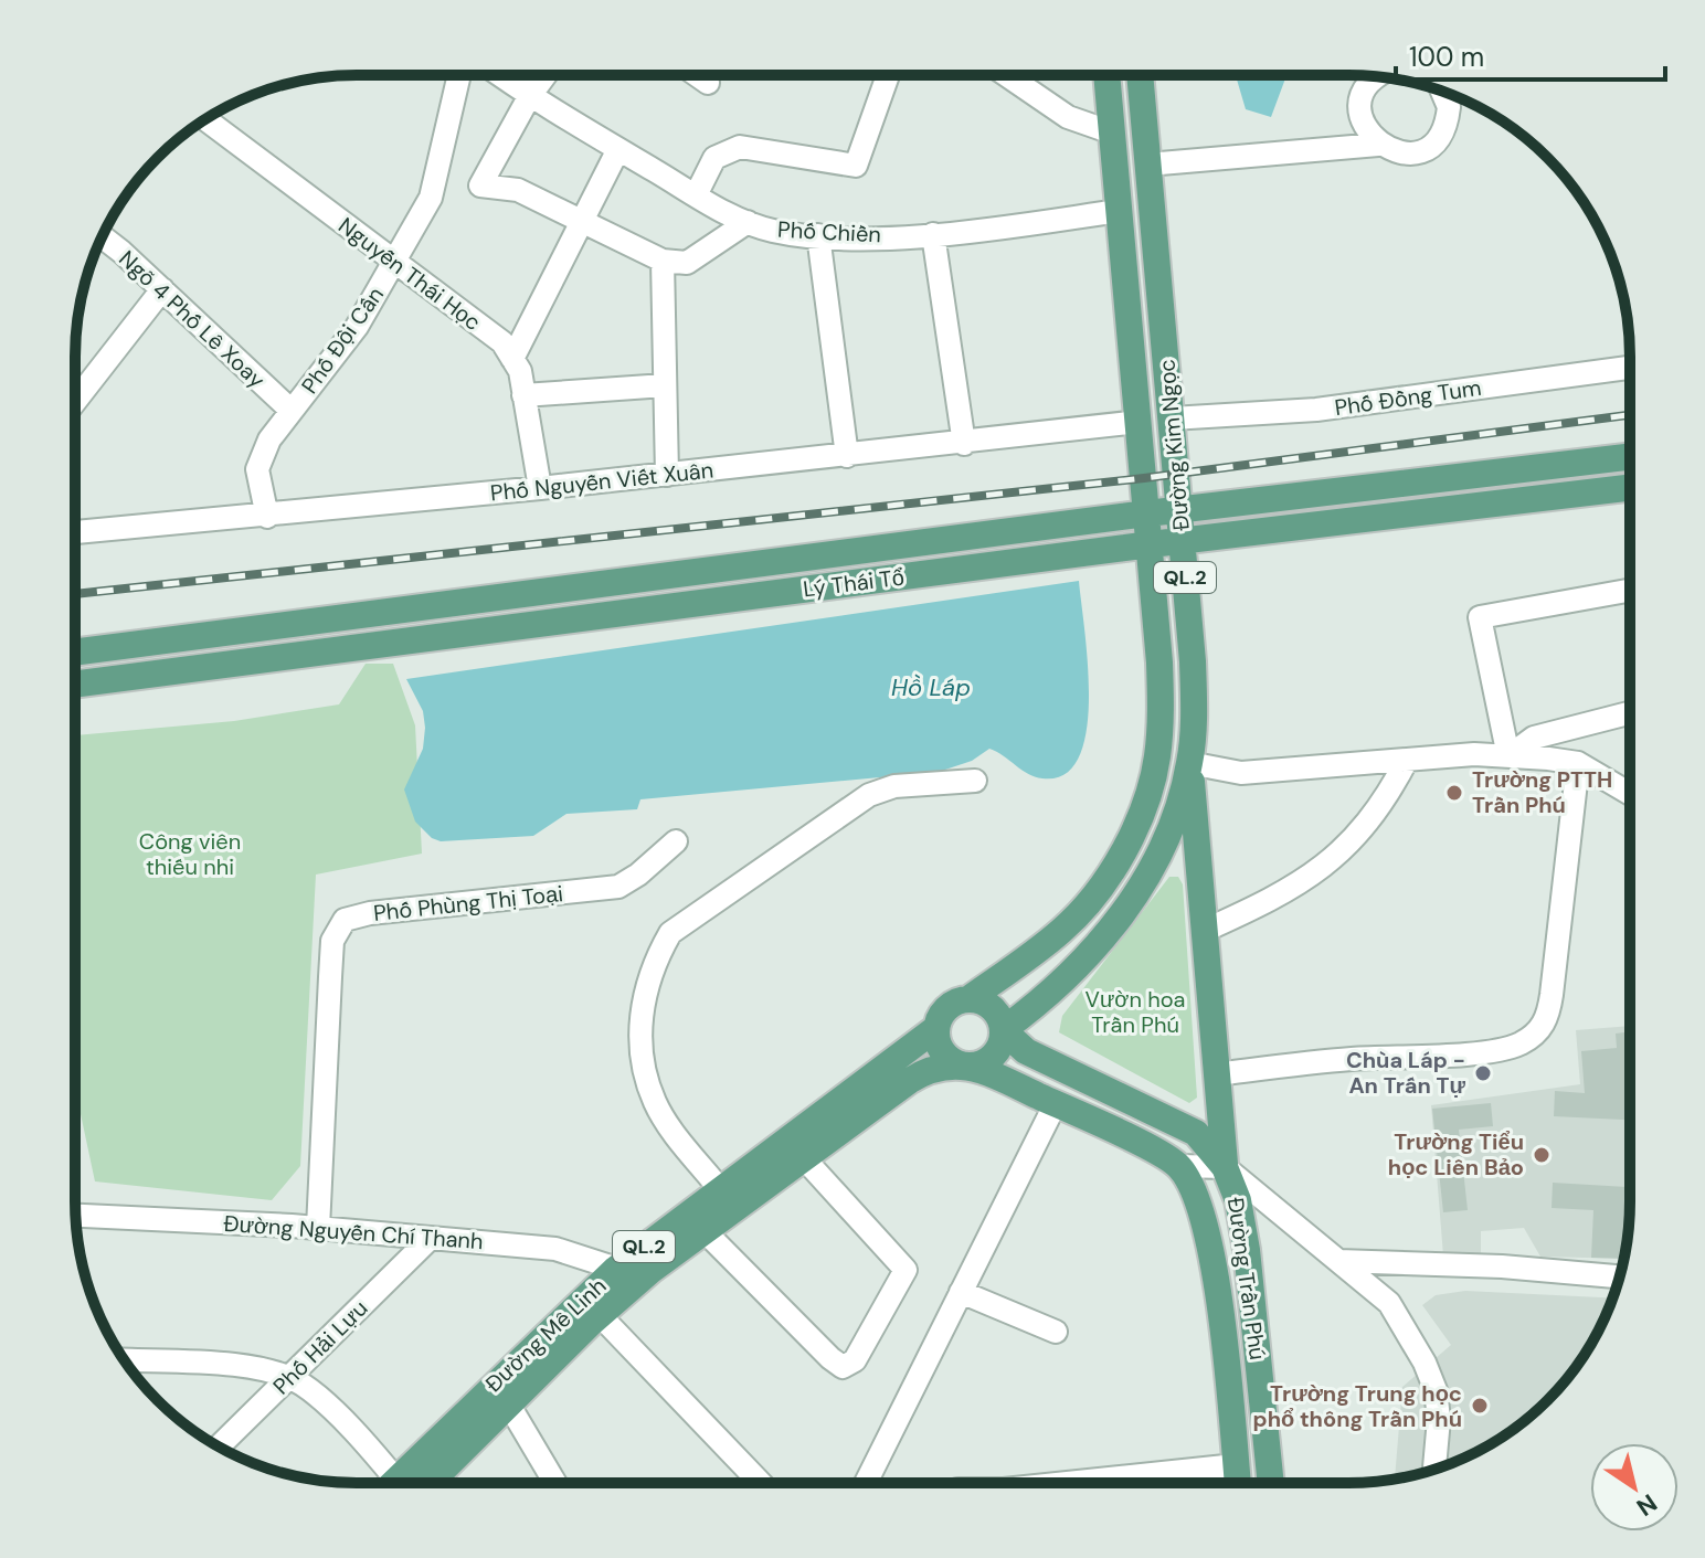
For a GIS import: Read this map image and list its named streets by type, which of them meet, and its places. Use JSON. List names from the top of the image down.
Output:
{
  "streets": {
    "main road": [
      "Đường Kim Ngọc",
      "QL.2",
      "Lý Thái Tổ",
      "Đường Trần Phú",
      "Đường Mê Linh"
    ],
    "street": [
      "Phố Chiền",
      "Nguyễn Thái Học",
      "Ngõ 4 Phố Lê Xoay",
      "Phố Đội Cấn",
      "Phố Đồng Tum",
      "Phố Nguyễn Viết Xuân",
      "Phố Phùng Thị Toại",
      "Đường Nguyễn Chí Thanh",
      "Phố Hải Lựu"
    ]
  },
  "crossings": [
    ["Phố Chiền", "Đường Kim Ngọc"],
    ["Nguyễn Thái Học", "Phố Đội Cấn"],
    ["Nguyễn Thái Học", "Phố Nguyễn Viết Xuân"],
    ["Ngõ 4 Phố Lê Xoay", "Phố Đội Cấn"],
    ["Phố Đội Cấn", "Phố Nguyễn Viết Xuân"],
    ["Phố Đồng Tum", "Đường Kim Ngọc"],
    ["Đường Kim Ngọc", "Phố Nguyễn Viết Xuân"],
    ["Đường Kim Ngọc", "QL.2"],
    ["Đường Kim Ngọc", "Lý Thái Tổ"],
    ["Đường Kim Ngọc", "Đường Trần Phú"],
    ["Đường Kim Ngọc", "Đường Mê Linh"],
    ["QL.2", "Đường Trần Phú"],
    ["QL.2", "Đường Mê Linh"],
    ["Phố Phùng Thị Toại", "Đường Nguyễn Chí Thanh"],
    ["Đường Nguyễn Chí Thanh", "Đường Mê Linh"],
    ["Đường Nguyễn Chí Thanh", "Phố Hải Lựu"],
    ["Đường Trần Phú", "Đường Mê Linh"]
  ],
  "water": ["Hồ Láp"],
  "parks": ["Công viên thiếu nhi", "Vườn hoa Trần Phú"],
  "places": [
    "Trường PTTH Trần Phú",
    "Chùa Láp - An Trấn Tự",
    "Trường Tiểu học Liên Bảo",
    "Trường Trung học phổ thông Trần Phú"
  ],
  "scale_bar": "100 m",
  "north": "bottom right"
}
